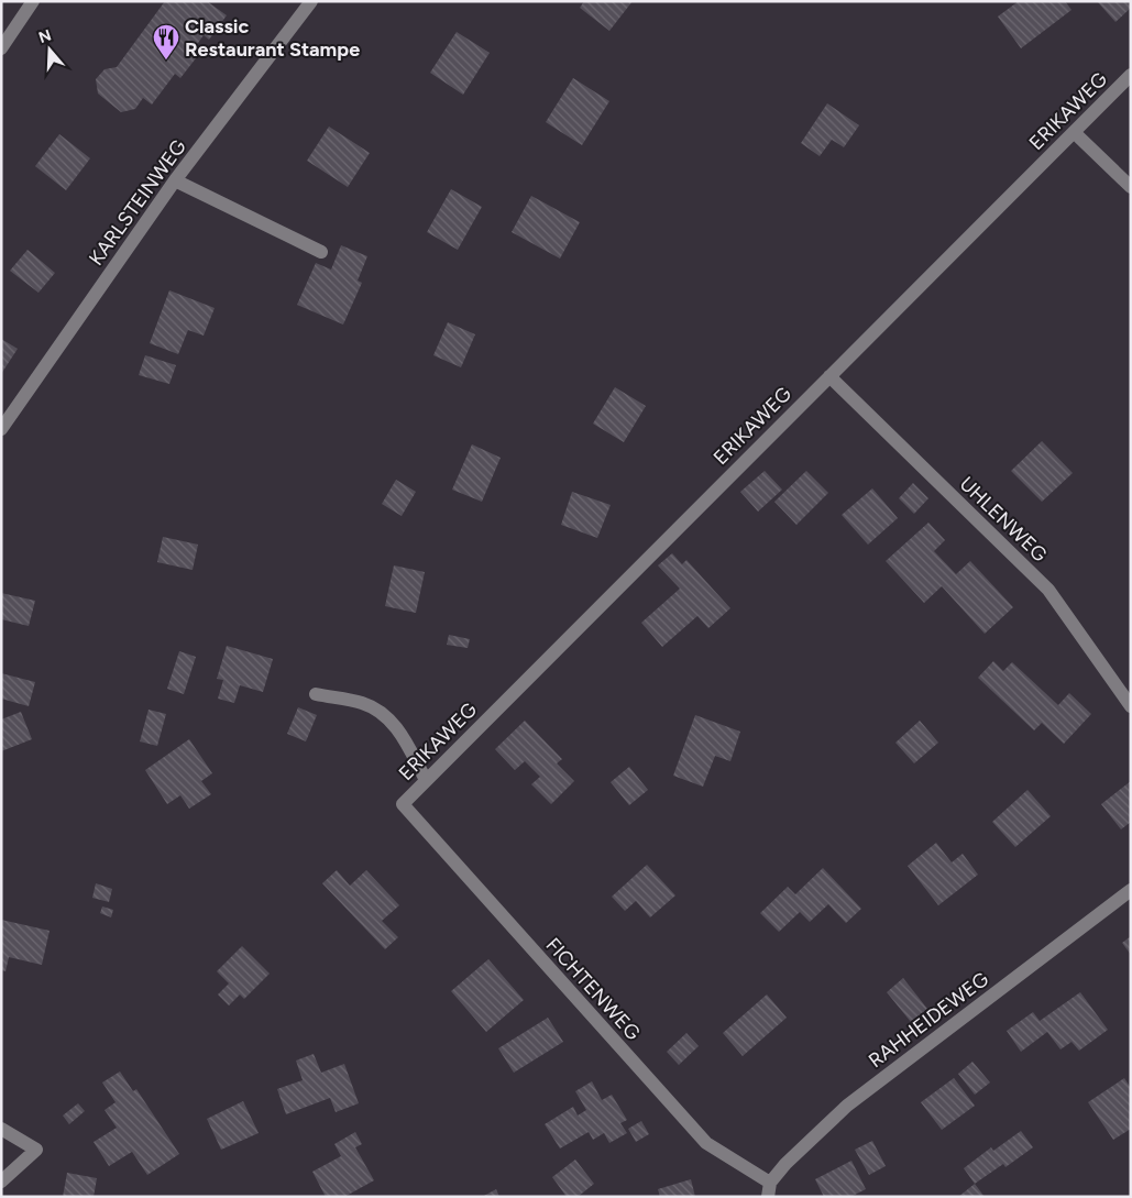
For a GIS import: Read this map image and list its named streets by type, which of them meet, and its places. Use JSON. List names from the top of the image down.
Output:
{
  "streets": {
    "street": [
      "ERIKAWEG",
      "KARLSTEINWEG",
      "UHLENWEG",
      "FICHTENWEG",
      "RAHHEIDEWEG"
    ]
  },
  "crossings": [
    ["ERIKAWEG", "UHLENWEG"],
    ["ERIKAWEG", "FICHTENWEG"],
    ["FICHTENWEG", "RAHHEIDEWEG"]
  ],
  "places": {
    "restaurant": ["Classic Restaurant Stampe"]
  },
  "north": "top"
}
